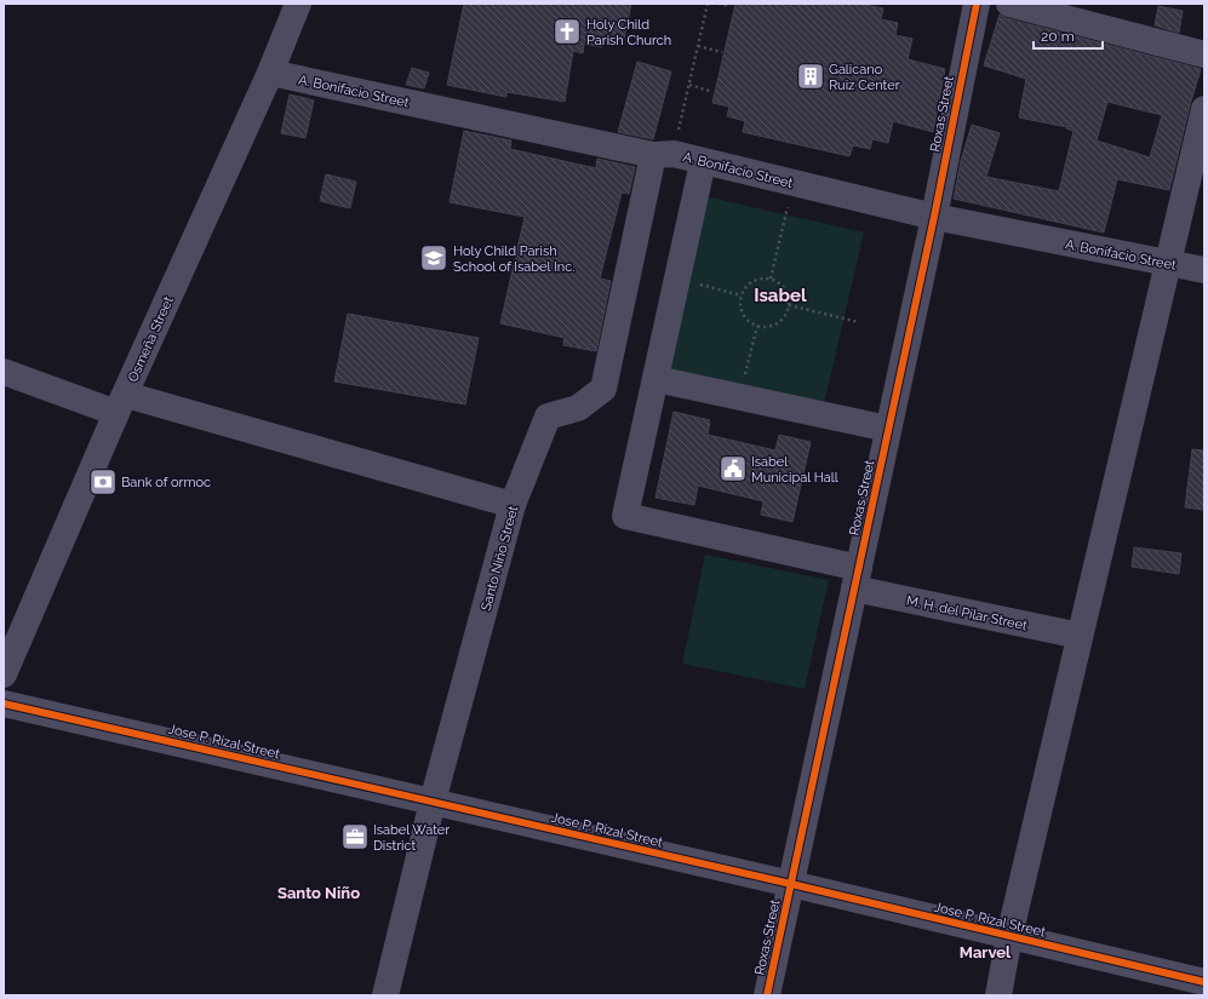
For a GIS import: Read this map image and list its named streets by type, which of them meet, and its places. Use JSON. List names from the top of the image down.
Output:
{
  "streets": {
    "street": [
      "A. Bonifacio Street",
      "Roxas Street",
      "Osmeña Street",
      "Santo Niño Street",
      "M. H. del Pilar Street",
      "Jose P. Rizal Street"
    ]
  },
  "crossings": [
    ["A. Bonifacio Street", "Roxas Street"],
    ["A. Bonifacio Street", "Osmeña Street"],
    ["A. Bonifacio Street", "Santo Niño Street"],
    ["Roxas Street", "M. H. del Pilar Street"],
    ["Roxas Street", "Jose P. Rizal Street"],
    ["Santo Niño Street", "Jose P. Rizal Street"]
  ],
  "districts": ["Isabel", "Santo Niño", "Marvel"],
  "places": {
    "church": ["Holy Child Parish Church"],
    "building": ["Galicano Ruiz Center"],
    "school or university": ["Holy Child Parish School of Isabel Inc."],
    "public building": ["Isabel Municipal Hall"],
    "bank": ["Bank of ormoc"],
    "office": ["Isabel Water District"]
  },
  "scale_bar": "20 m"
}
